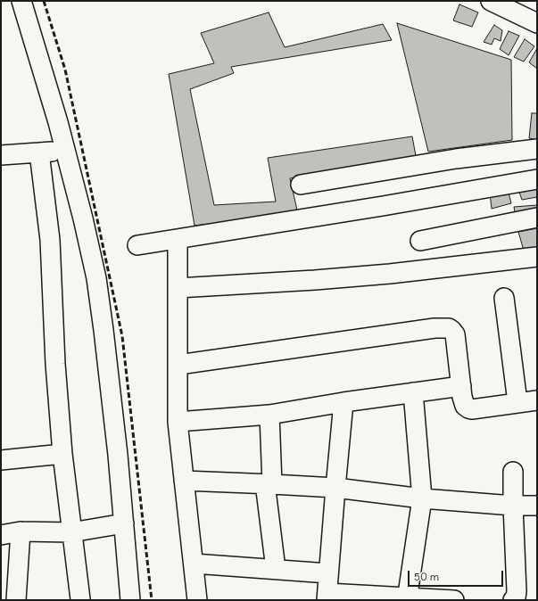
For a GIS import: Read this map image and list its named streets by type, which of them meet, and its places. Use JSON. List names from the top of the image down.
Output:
{
  "scale_bar": "50 m"
}
